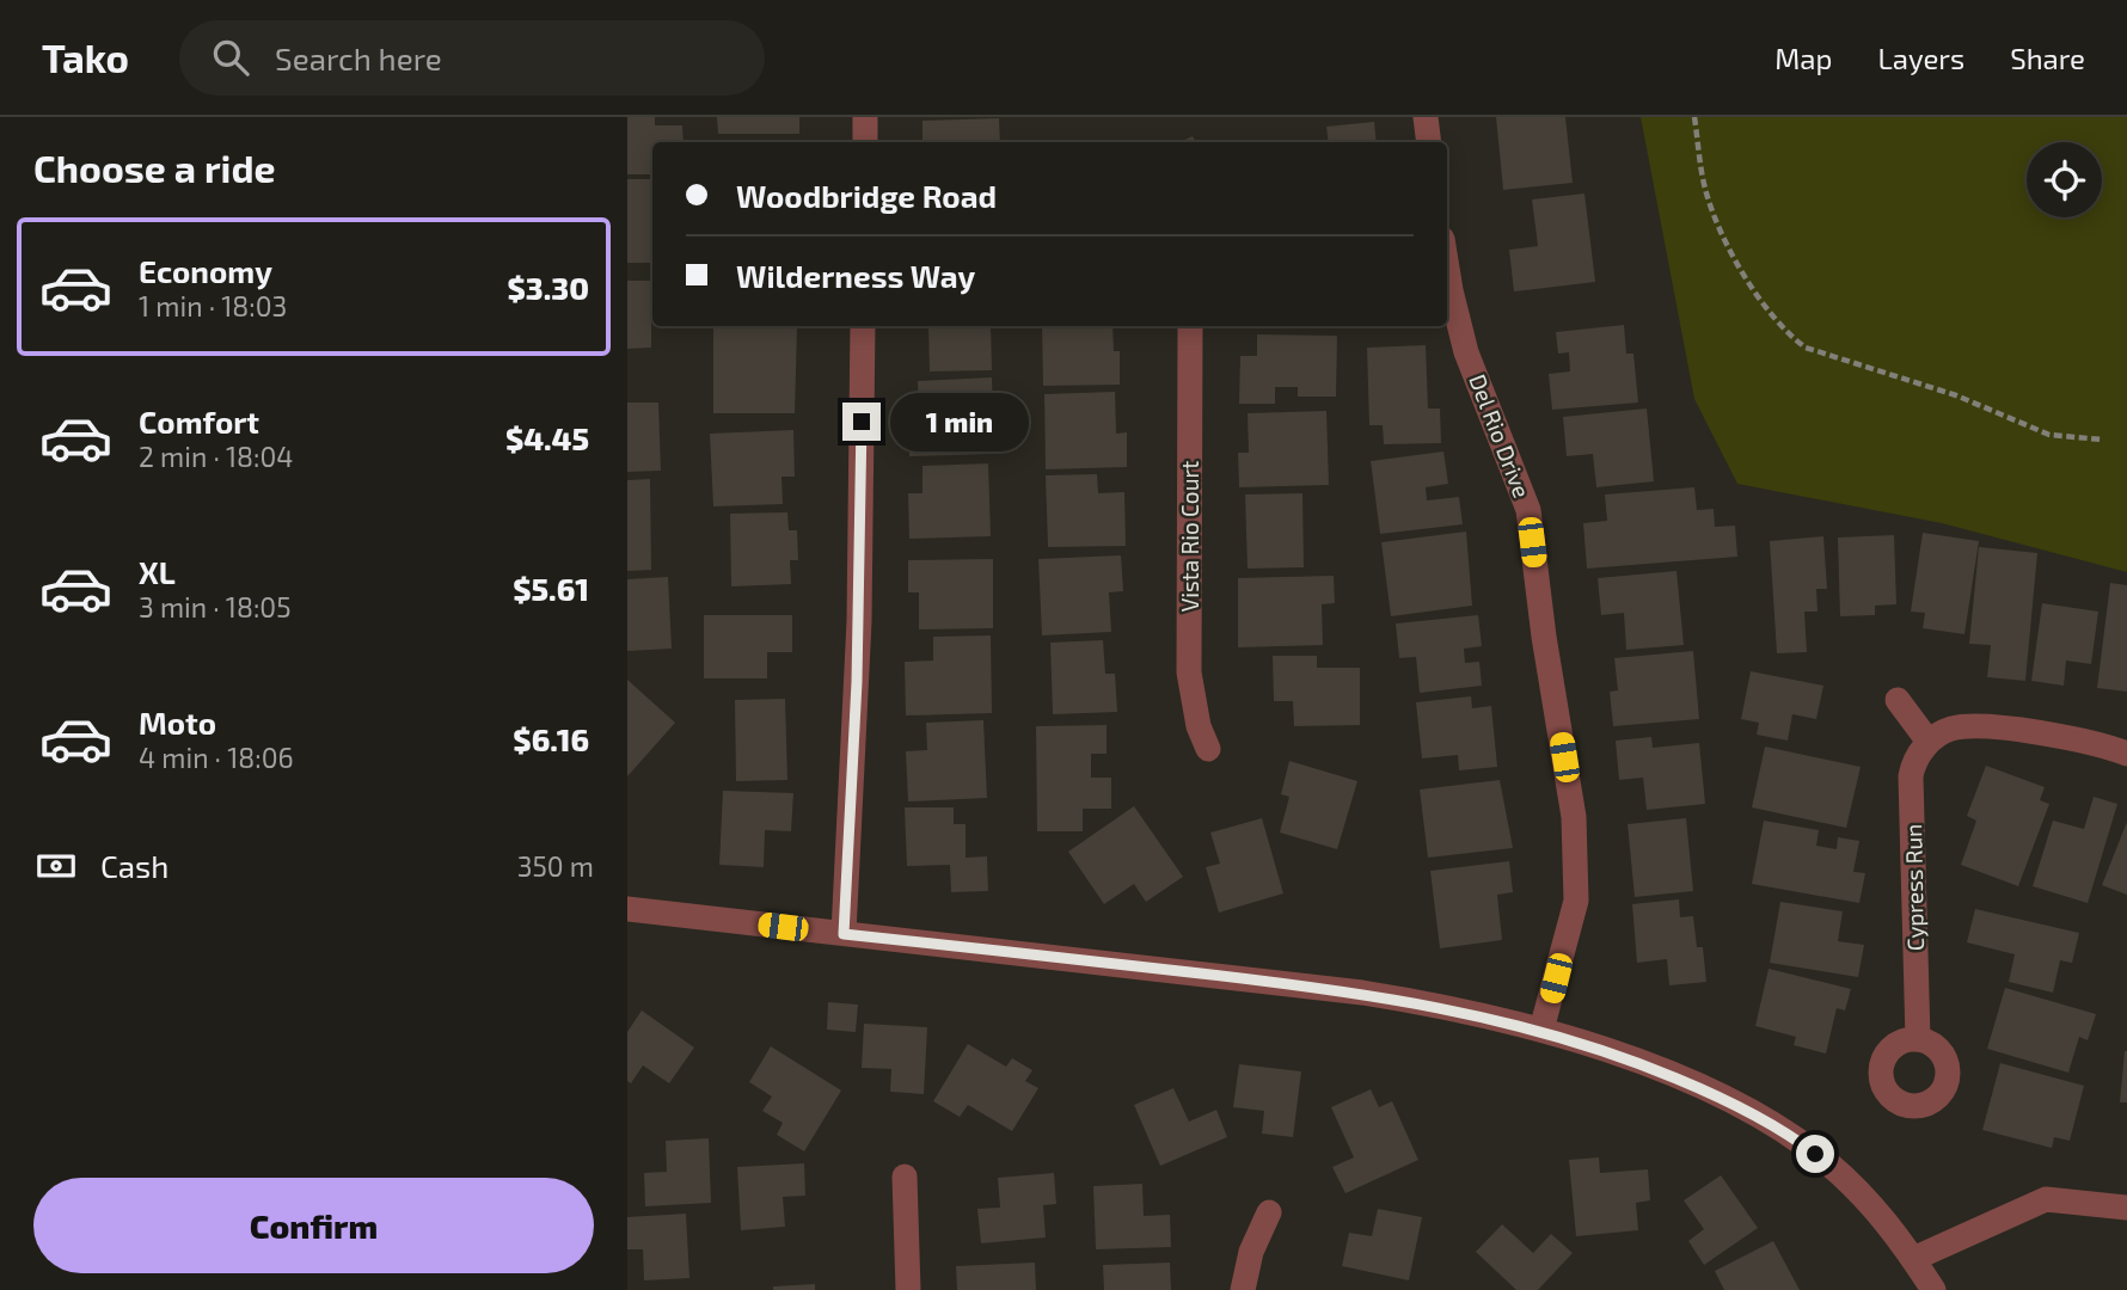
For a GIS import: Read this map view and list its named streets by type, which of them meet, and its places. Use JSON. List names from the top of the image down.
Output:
{
  "streets": {
    "street": ["Del Rio Drive", "Vista Rio Court", "Cypress Run"]
  },
  "page": {
    "header": "Tako",
    "search": "Search here",
    "nav": ["Map", "Layers", "Share"],
    "heading": "Choose a ride",
    "banner": ["Woodbridge Road", "Wilderness Way"],
    "list": [
      {
        "name": "Economy",
        "note": "1 min · 18:03",
        "value": "$3.30"
      },
      {
        "name": "Comfort",
        "note": "2 min · 18:04",
        "value": "$4.45"
      },
      {
        "name": "XL",
        "note": "3 min · 18:05",
        "value": "$5.61"
      },
      {
        "name": "Moto",
        "note": "4 min · 18:06",
        "value": "$6.16"
      }
    ],
    "bubble": "1 min",
    "pay": ["Cash", "350 m"],
    "buttons": "Confirm"
  }
}
